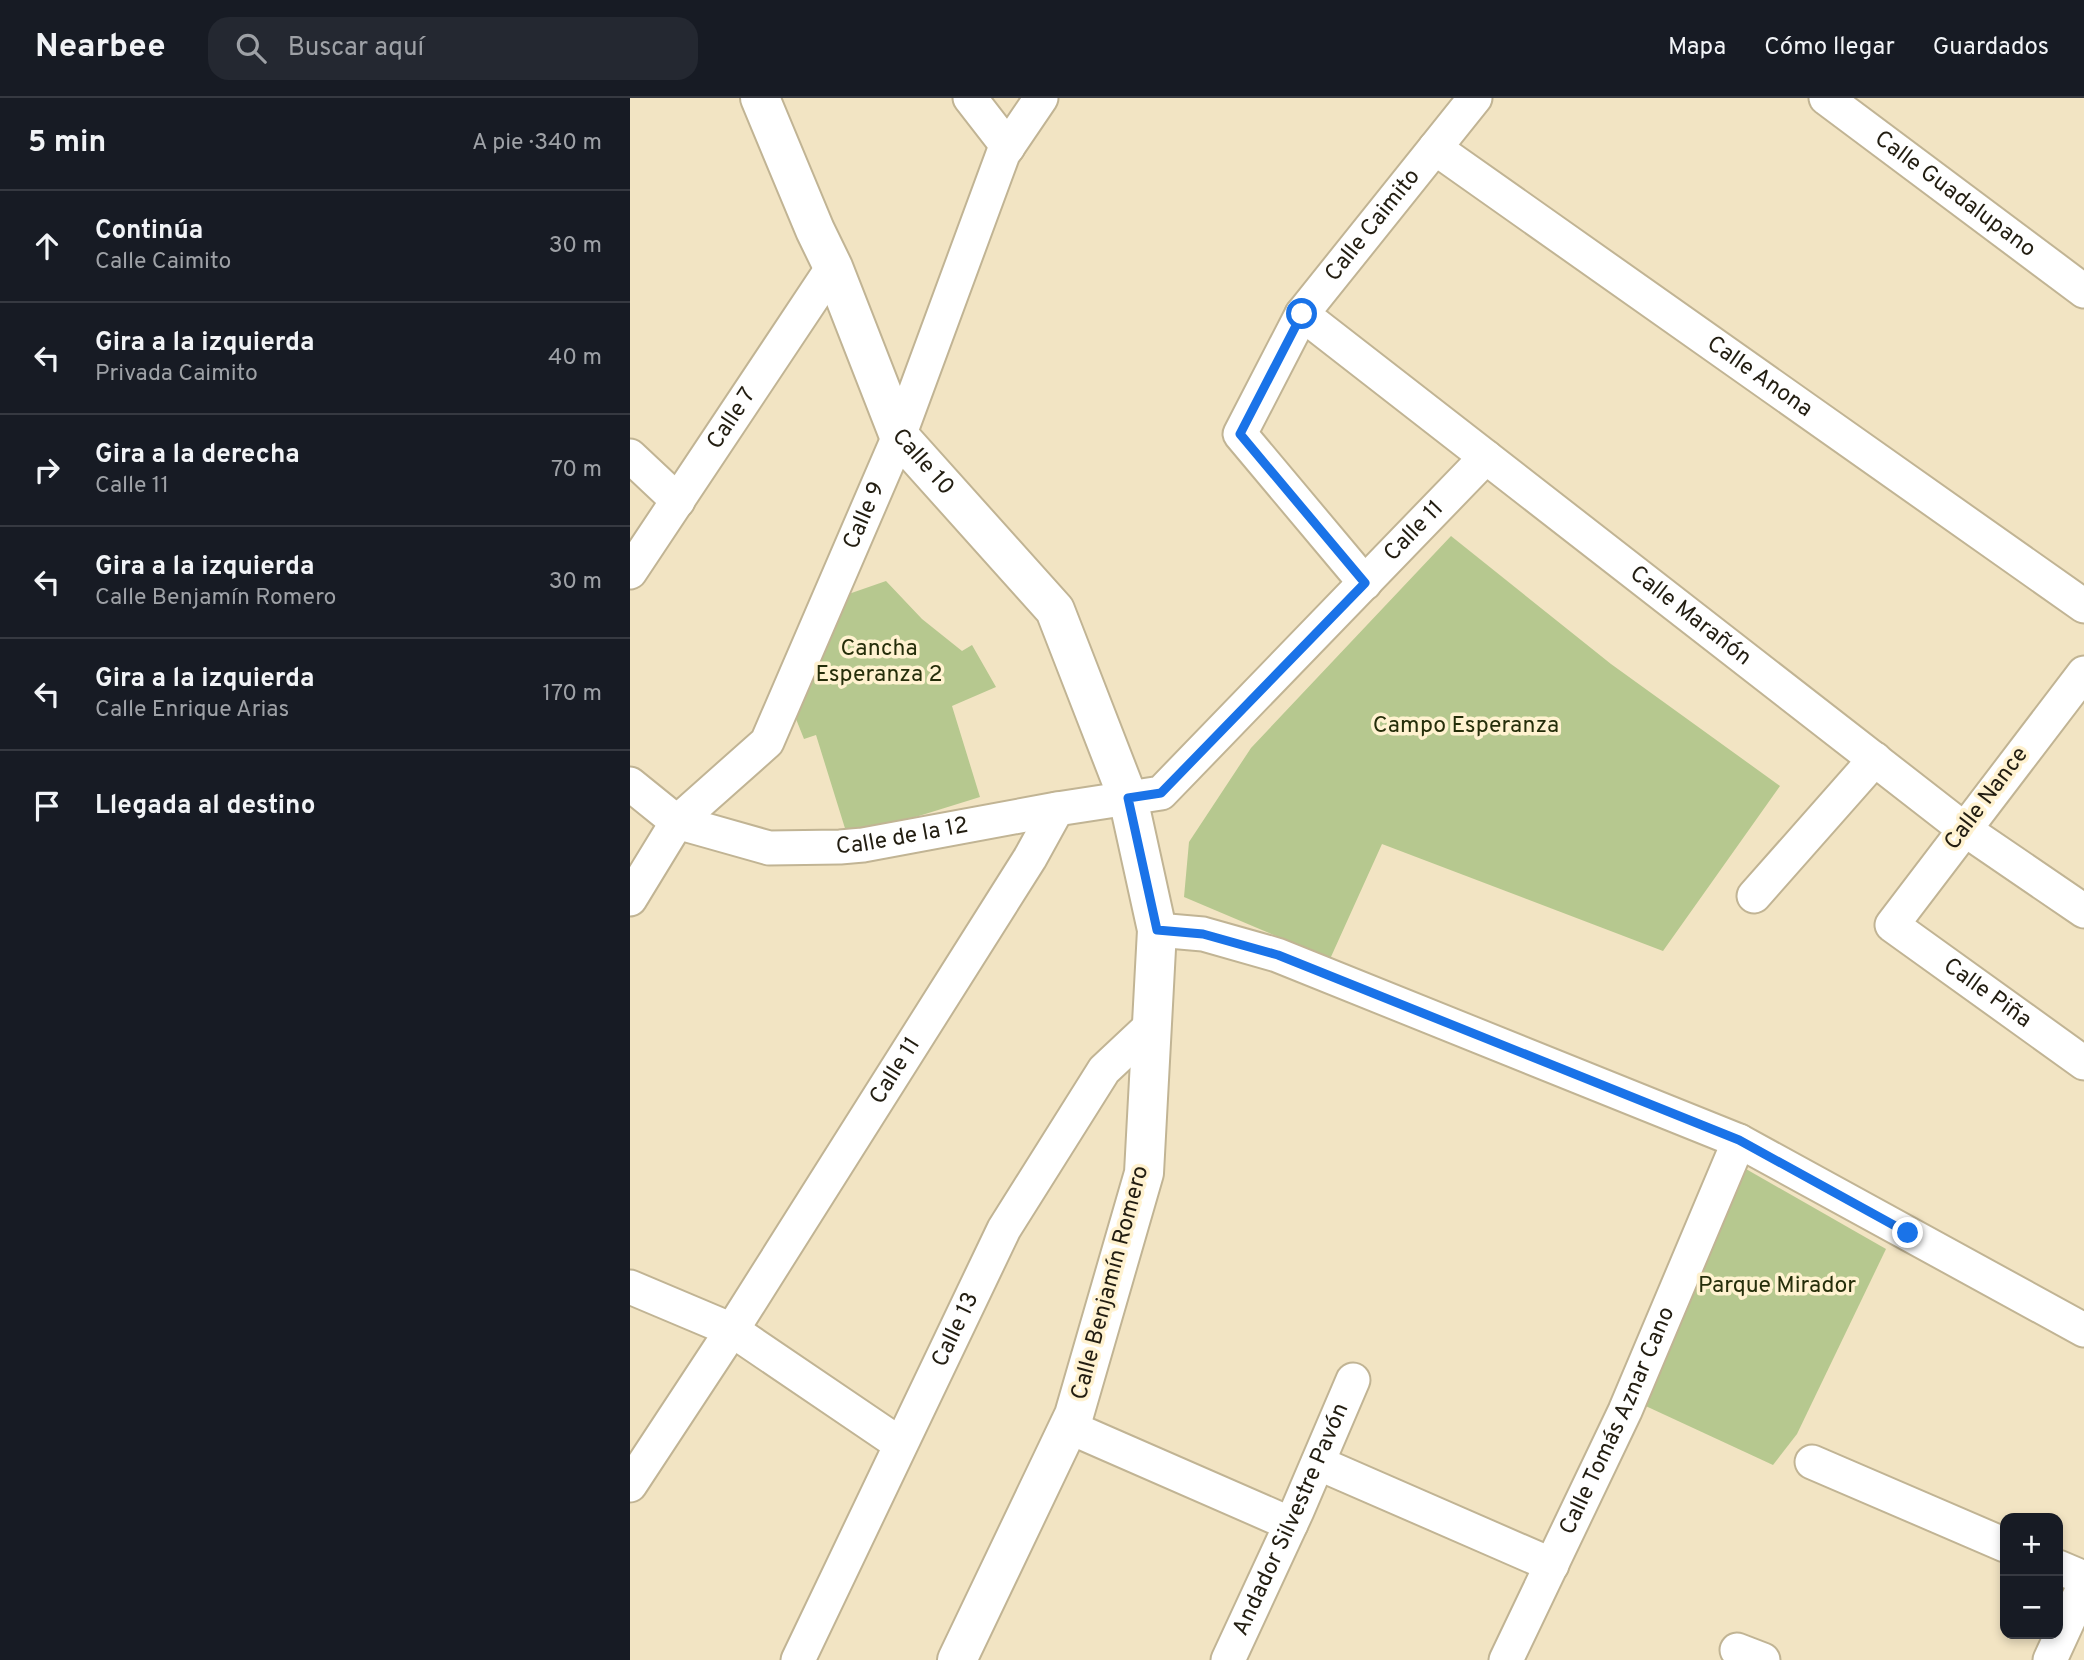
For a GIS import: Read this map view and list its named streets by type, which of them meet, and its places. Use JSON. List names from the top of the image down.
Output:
{
  "streets": {
    "street": [
      "Calle Guadalupano",
      "Calle Caimito",
      "Calle Anona",
      "Calle 7",
      "Calle 10",
      "Calle 9",
      "Calle 11",
      "Calle Marañón",
      "Calle Nance",
      "Calle de la 12",
      "Calle Piña",
      "Calle Benjamín Romero",
      "Calle 13",
      "Calle Tomás Aznar Cano",
      "Andador Silvestre Pavón"
    ]
  },
  "crossings": [
    ["Calle Caimito", "Calle Anona"],
    ["Calle Caimito", "Calle 11"],
    ["Calle Caimito", "Calle Marañón"],
    ["Calle 7", "Calle 10"],
    ["Calle 10", "Calle 9"],
    ["Calle 10", "Calle 11"],
    ["Calle 10", "Calle de la 12"],
    ["Calle 10", "Calle Benjamín Romero"],
    ["Calle 9", "Calle de la 12"],
    ["Calle 11", "Calle Marañón"],
    ["Calle 11", "Calle de la 12"],
    ["Calle 11", "Calle Benjamín Romero"],
    ["Calle Marañón", "Calle Nance"],
    ["Calle Nance", "Calle Piña"],
    ["Calle de la 12", "Calle Benjamín Romero"],
    ["Calle Benjamín Romero", "Calle 13"]
  ],
  "parks": ["Cancha Esperanza 2", "Campo Esperanza", "Parque Mirador"],
  "page": {
    "header": "Nearbee",
    "search": "Buscar aquí",
    "nav": ["Mapa", "Cómo llegar", "Guardados"],
    "heading": ["5 min", "A pie · 340 m"],
    "list": [
      ["Continúa", "Calle Caimito", "30 m"],
      ["Gira a la izquierda", "Privada Caimito", "40 m"],
      ["Gira a la derecha", "Calle 11", "70 m"],
      ["Gira a la izquierda", "Calle Benjamín Romero", "30 m"],
      ["Gira a la izquierda", "Calle Enrique Arias", "170 m"],
      "Llegada al destino"
    ],
    "map_buttons": ["+", "−"]
  }
}
